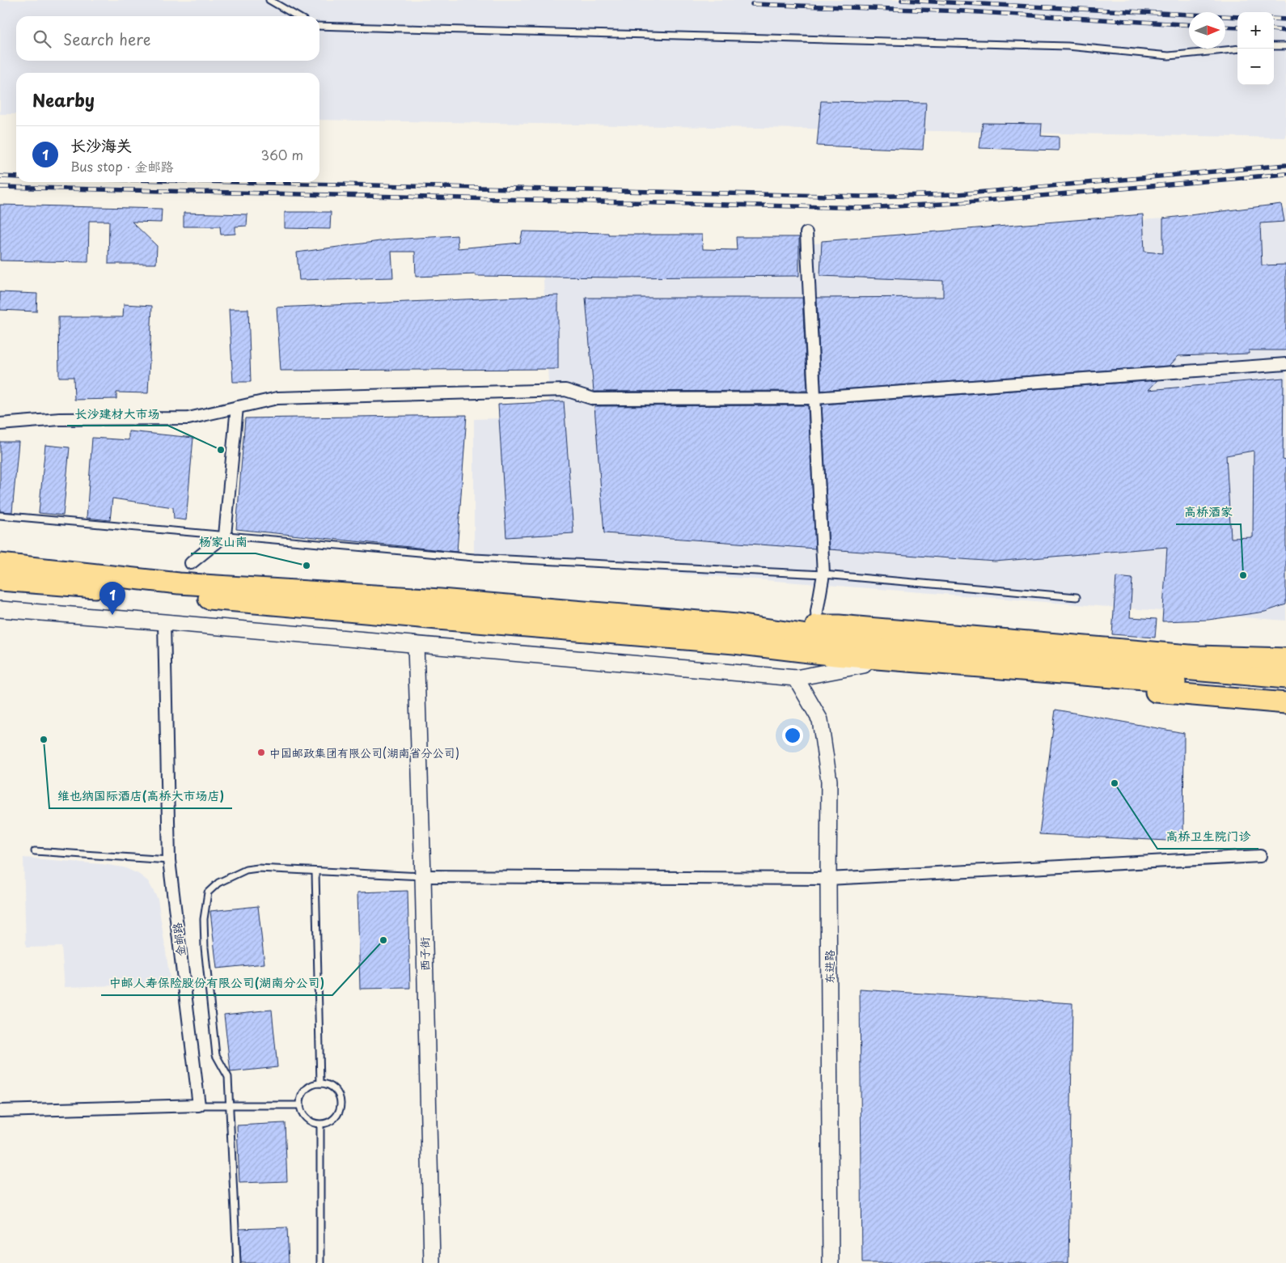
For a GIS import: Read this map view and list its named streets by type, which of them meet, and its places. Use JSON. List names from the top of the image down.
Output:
{
  "streets": {
    "street": ["金邮路", "西子街", "东进路"]
  },
  "places": [
    "长沙建材大市场",
    "杨家山南",
    "高桥酒家",
    "维也纳国际酒店(高桥大市场店)",
    "中国邮政集团有限公司(湖南省分公司)",
    "高桥卫生院门诊",
    "中邮人寿保险股份有限公司(湖南分公司)"
  ],
  "north": "right",
  "page": {
    "map_buttons": ["+", "−"],
    "search": "Search here",
    "heading": "Nearby",
    "list": [
      {
        "mark": "1",
        "name": "长沙海关",
        "note": "Bus stop · 金邮路",
        "value": "360 m"
      }
    ],
    "pins": "1"
  }
}
